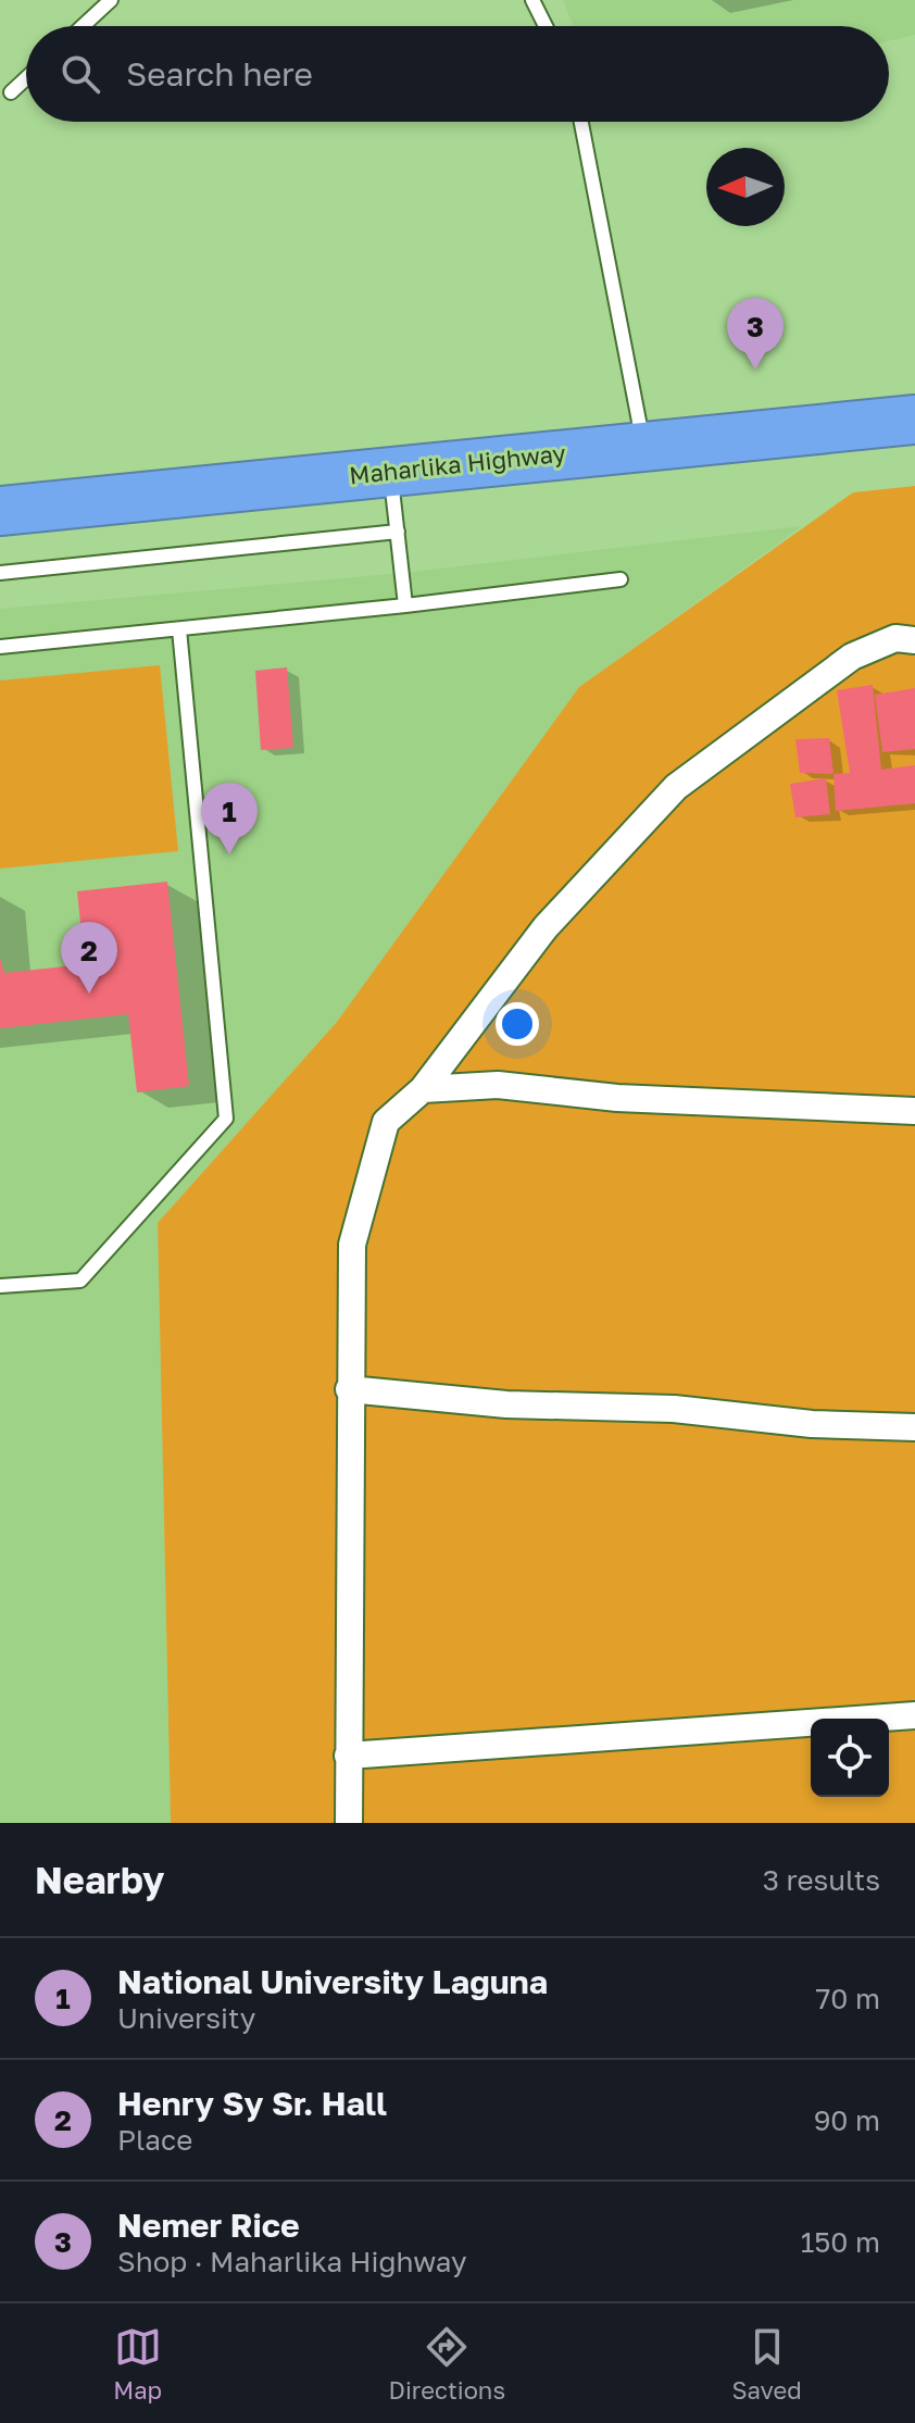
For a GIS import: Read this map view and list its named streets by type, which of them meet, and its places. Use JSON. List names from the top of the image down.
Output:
{
  "streets": {
    "highway": ["Maharlika Highway"]
  },
  "north": "left",
  "page": {
    "search": "Search here",
    "pins": ["3", "1", "2"],
    "heading": ["Nearby", "3 results"],
    "list": [
      {
        "mark": "1",
        "name": "National University Laguna",
        "note": "University",
        "value": "70 m"
      },
      {
        "mark": "2",
        "name": "Henry Sy Sr. Hall",
        "note": "Place",
        "value": "90 m"
      },
      {
        "mark": "3",
        "name": "Nemer Rice",
        "note": "Shop · Maharlika Highway",
        "value": "150 m"
      }
    ],
    "nav": ["Map", "Directions", "Saved"]
  }
}
